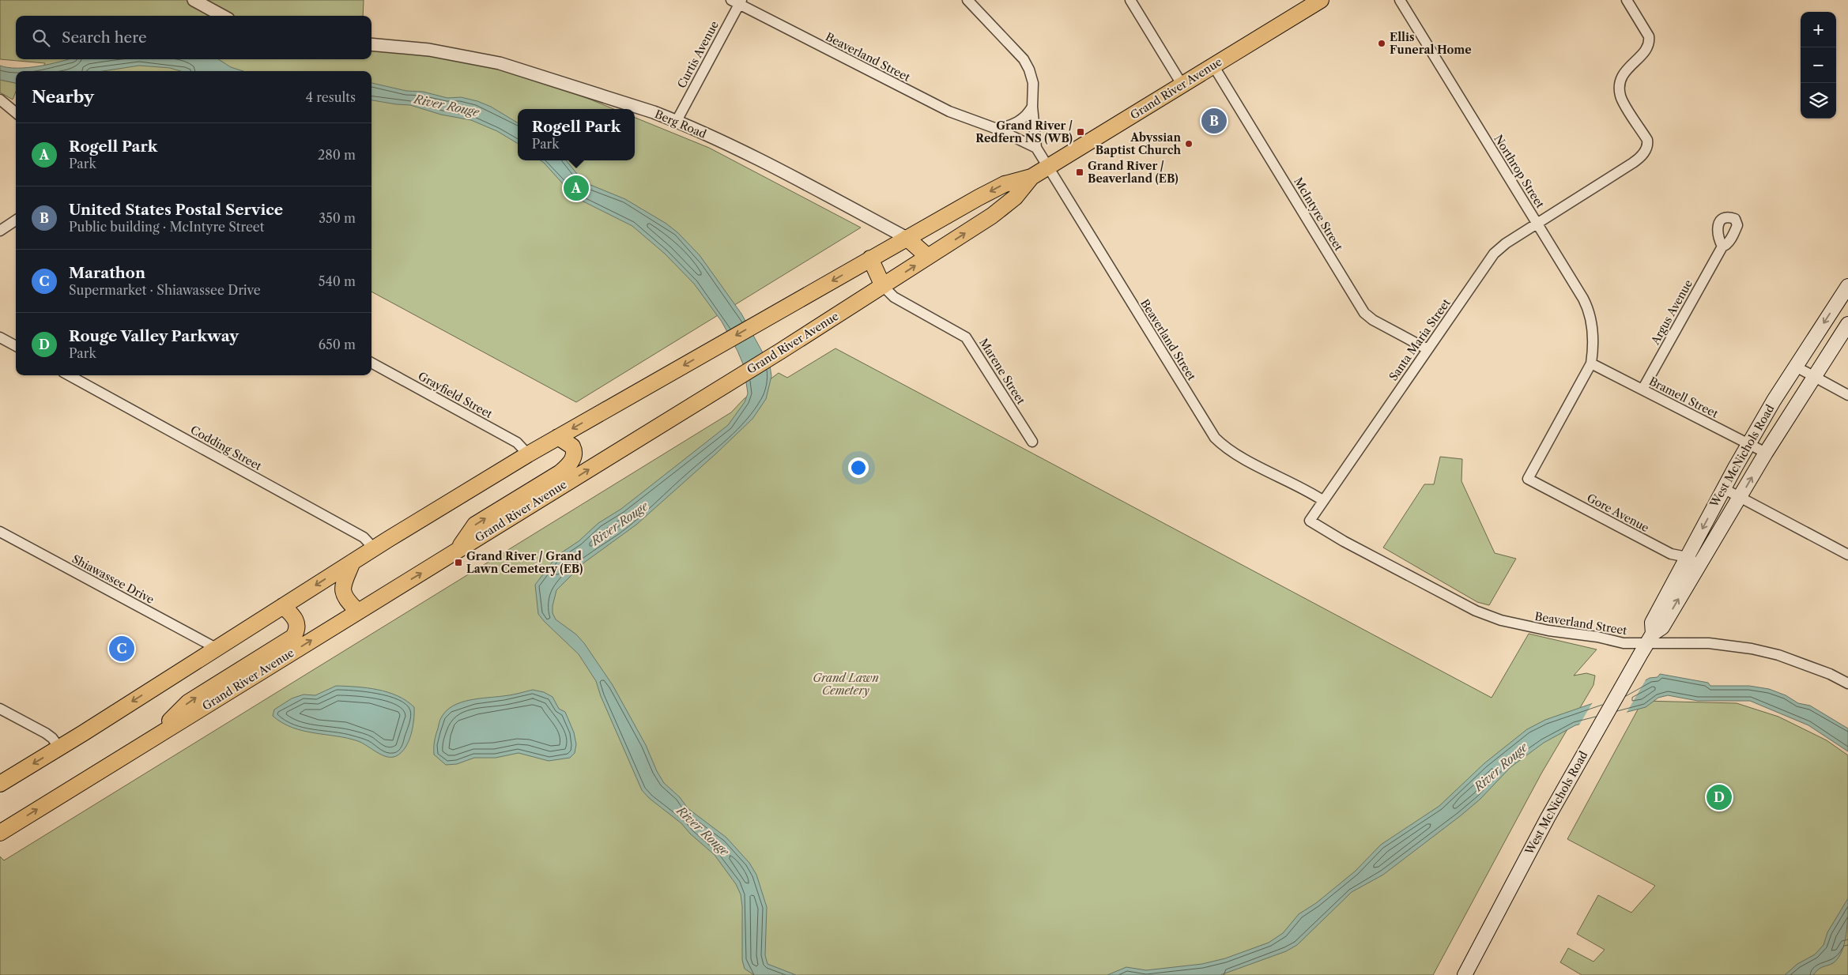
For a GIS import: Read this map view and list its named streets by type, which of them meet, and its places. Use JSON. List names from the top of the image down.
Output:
{
  "streets": {
    "main road": ["Grand River Avenue", "West McNichols Road"],
    "street": [
      "Curtis Avenue",
      "Beaverland Street",
      "Berg Road",
      "Northrop Street",
      "McIntyre Street",
      "Argus Avenue",
      "Santa Maria Street",
      "Marene Street",
      "Grayfield Street",
      "Bramell Street",
      "Codding Street",
      "Gore Avenue",
      "Shiawassee Drive"
    ]
  },
  "crossings": [
    ["Curtis Avenue", "Beaverland Street"],
    ["Curtis Avenue", "Berg Road"],
    ["Beaverland Street", "Grand River Avenue"],
    ["Beaverland Street", "Santa Maria Street"],
    ["Beaverland Street", "West McNichols Road"],
    ["Grand River Avenue", "Berg Road"],
    ["Grand River Avenue", "McIntyre Street"],
    ["Grand River Avenue", "Marene Street"],
    ["Grand River Avenue", "Grayfield Street"],
    ["Grand River Avenue", "Codding Street"],
    ["Grand River Avenue", "Shiawassee Drive"],
    ["Northrop Street", "Santa Maria Street"],
    ["Northrop Street", "Bramell Street"],
    ["Northrop Street", "Gore Avenue"],
    ["McIntyre Street", "Santa Maria Street"],
    ["Argus Avenue", "Bramell Street"],
    ["Bramell Street", "West McNichols Road"],
    ["Bramell Street", "Gore Avenue"],
    ["West McNichols Road", "Gore Avenue"]
  ],
  "water": ["River Rouge"],
  "parks": ["Grand Lawn Cemetery"],
  "places": {
    "other": ["Ellis Funeral Home", "Abyssian Baptist Church"],
    "transit": ["Grand River / Redfern NS (WB)", "Grand River / Beaverland (EB)", "Grand River / Grand Lawn Cemetery (EB)"]
  },
  "page": {
    "map_buttons": ["+", "−"],
    "search": "Search here",
    "heading": ["Nearby", "4 results"],
    "pins": [
      "B",
      "A",
      "C",
      "D"
    ],
    "popup": ["Rogell Park", "Park"],
    "list": [
      {
        "mark": "A",
        "name": "Rogell Park",
        "note": "Park",
        "value": "280 m"
      },
      {
        "mark": "B",
        "name": "United States Postal Service",
        "note": "Public building · McIntyre Street",
        "value": "350 m"
      },
      {
        "mark": "C",
        "name": "Marathon",
        "note": "Supermarket · Shiawassee Drive",
        "value": "540 m"
      },
      {
        "mark": "D",
        "name": "Rouge Valley Parkway",
        "note": "Park",
        "value": "650 m"
      }
    ]
  }
}
